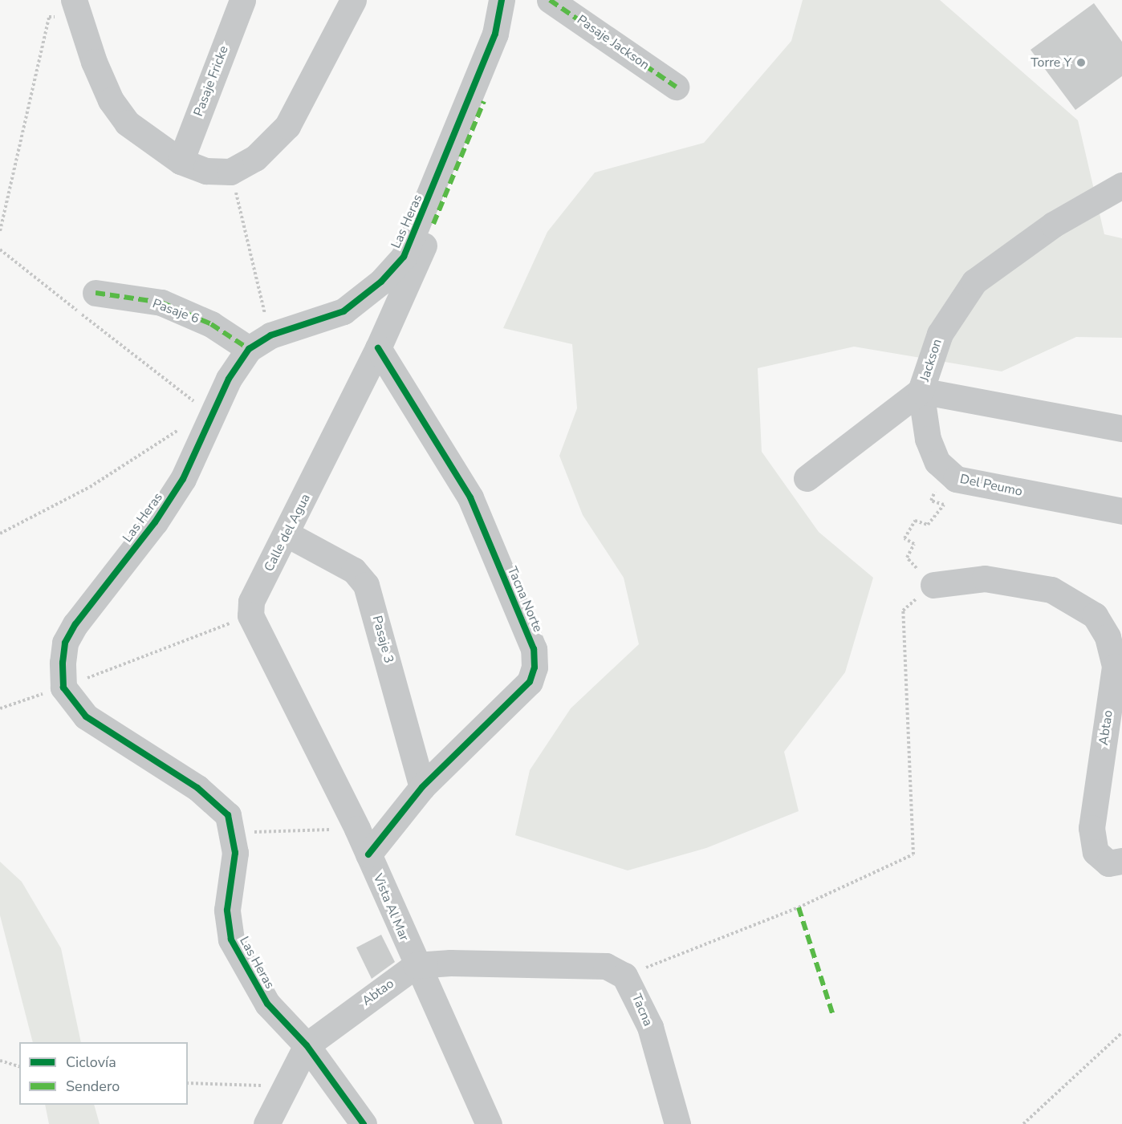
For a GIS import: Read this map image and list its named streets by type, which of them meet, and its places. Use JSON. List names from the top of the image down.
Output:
{
  "streets": {
    "street": [
      "Pasaje Jackson",
      "Pasaje Fricke",
      "Las Heras",
      "Pasaje 6",
      "Jackson",
      "Del Peumo",
      "Calle del Agua",
      "Tacna Norte",
      "Pasaje 3",
      "Abtao",
      "Vista Al Mar",
      "Tacna"
    ]
  },
  "crossings": [
    ["Las Heras", "Pasaje 6"],
    ["Las Heras", "Calle del Agua"],
    ["Las Heras", "Abtao"],
    ["Jackson", "Del Peumo"],
    ["Calle del Agua", "Tacna Norte"],
    ["Calle del Agua", "Pasaje 3"],
    ["Calle del Agua", "Vista Al Mar"],
    ["Tacna Norte", "Pasaje 3"],
    ["Tacna Norte", "Vista Al Mar"],
    ["Abtao", "Vista Al Mar"]
  ],
  "places": ["Torre Y"],
  "legend": ["Ciclovía", "Sendero"]
}
